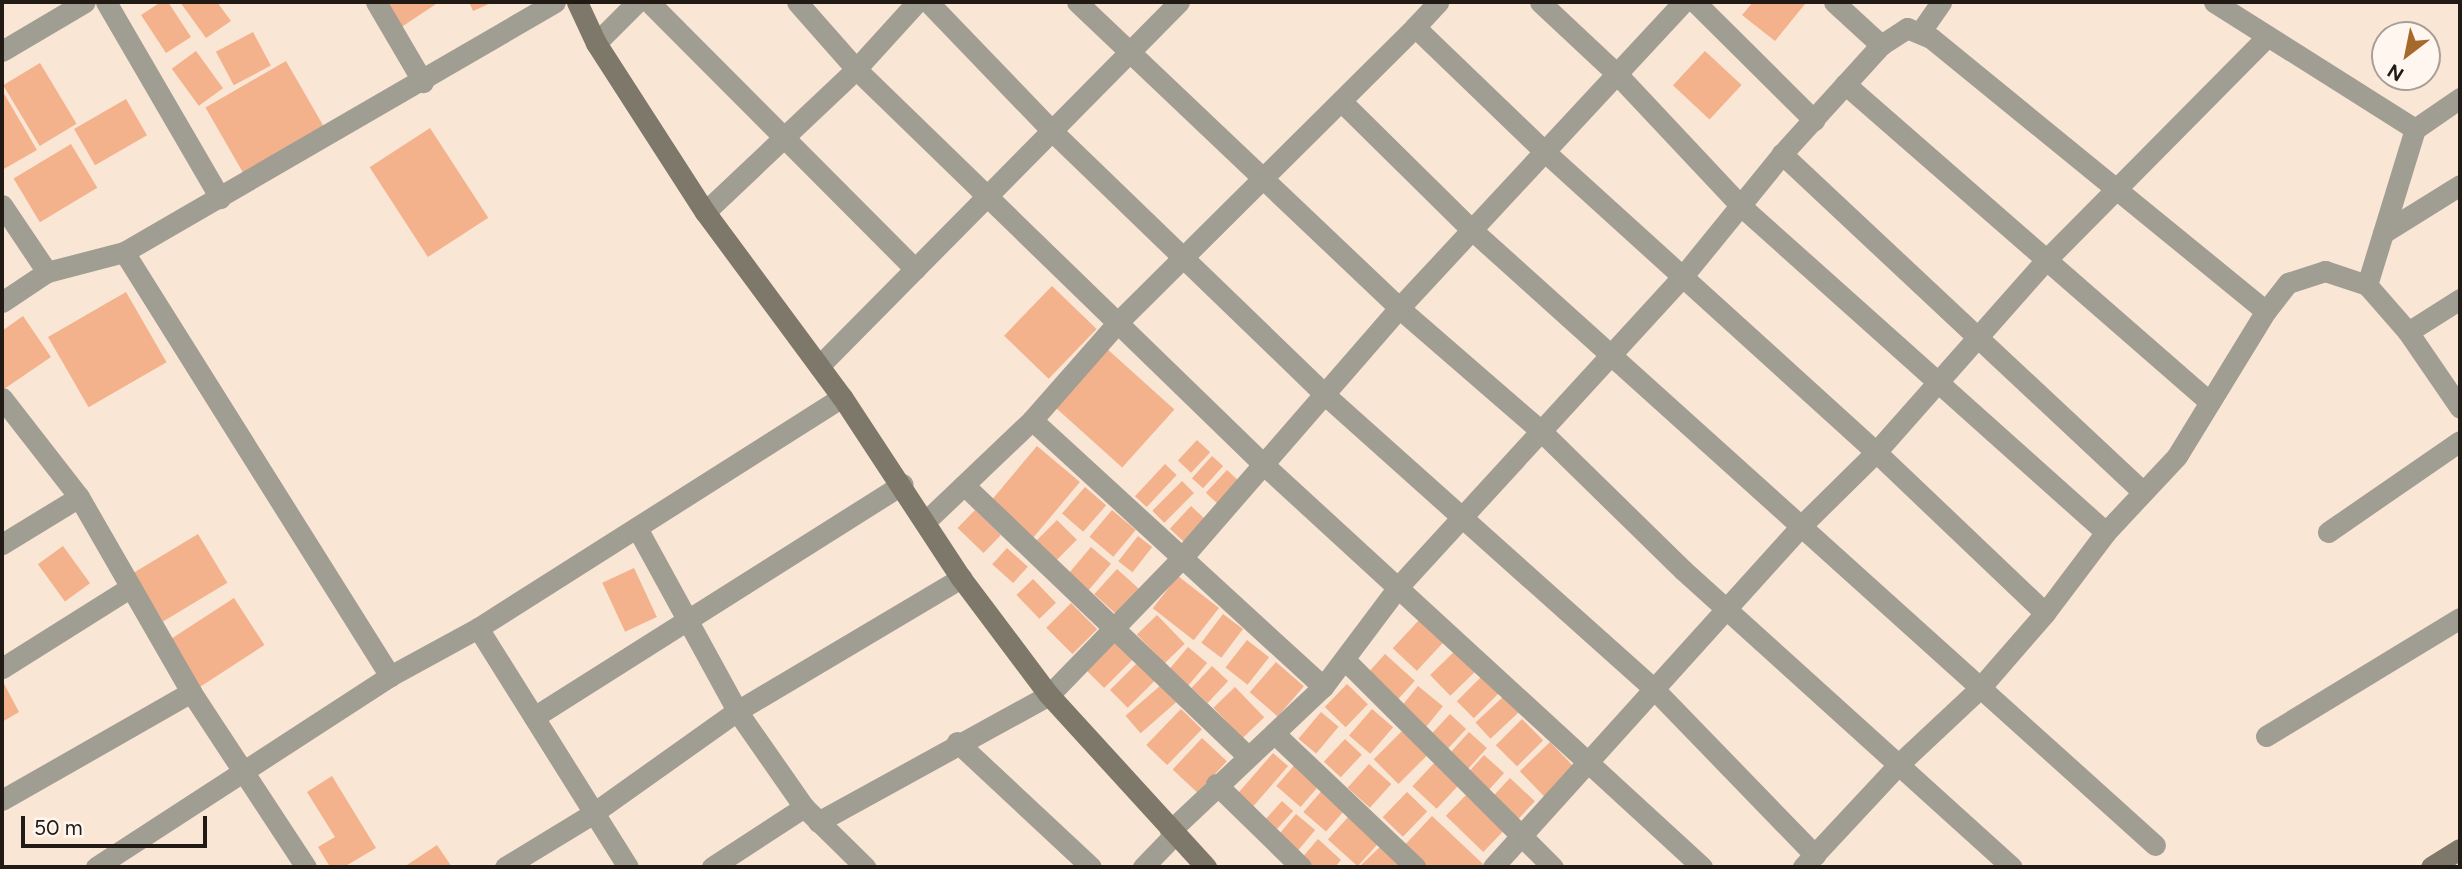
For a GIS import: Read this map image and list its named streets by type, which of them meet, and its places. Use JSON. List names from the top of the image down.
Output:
{
  "scale_bar": "50 m",
  "north": "bottom left"
}
